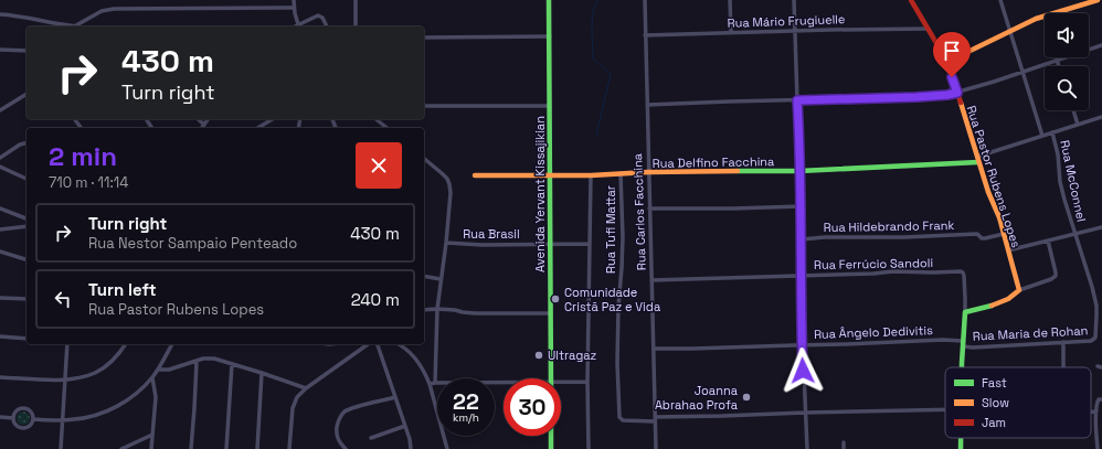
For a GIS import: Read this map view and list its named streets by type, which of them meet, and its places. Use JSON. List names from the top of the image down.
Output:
{
  "streets": {
    "street": [
      "Rua Mário Frugiuelle",
      "Rua Delfino Facchina",
      "Rua Pastor Rubens Lopes",
      "Rua McConnel",
      "Avenida Yervant Kissajikian",
      "Rua Carlos Facchina",
      "Rua Hildebrando Frank",
      "Rua Tufi Mattar",
      "Rua Brasil",
      "Rua Ferrúcio Sandoli",
      "Rua Ângelo Dedivitis",
      "Rua Maria de Rohan"
    ]
  },
  "crossings": [
    ["Rua Mário Frugiuelle", "Rua Pastor Rubens Lopes"],
    ["Rua Mário Frugiuelle", "Rua Carlos Facchina"],
    ["Rua Delfino Facchina", "Rua Pastor Rubens Lopes"],
    ["Rua Delfino Facchina", "Rua McConnel"],
    ["Rua Delfino Facchina", "Avenida Yervant Kissajikian"],
    ["Rua Delfino Facchina", "Rua Carlos Facchina"],
    ["Rua Delfino Facchina", "Rua Tufi Mattar"],
    ["Rua Pastor Rubens Lopes", "Rua Hildebrando Frank"],
    ["Rua McConnel", "Rua Maria de Rohan"],
    ["Avenida Yervant Kissajikian", "Rua Brasil"],
    ["Rua Carlos Facchina", "Rua Tufi Mattar"],
    ["Rua Carlos Facchina", "Rua Ferrúcio Sandoli"],
    ["Rua Carlos Facchina", "Rua Ângelo Dedivitis"]
  ],
  "places": ["Comunidade Cristã Paz e Vida", "Ultragaz", "Joanna Abrahao Profa"],
  "legend": ["Fast", "Slow", "Jam"],
  "page": {
    "turn": ["430 m", "Turn right"],
    "heading": ["2 min", "710 m · 11:14"],
    "list": [
      {
        "name": "Turn right",
        "note": "Rua Nestor Sampaio Penteado",
        "value": "430 m"
      },
      {
        "name": "Turn left",
        "note": "Rua Pastor Rubens Lopes",
        "value": "240 m"
      }
    ],
    "speed": "22 km/h",
    "limit": "30"
  }
}
